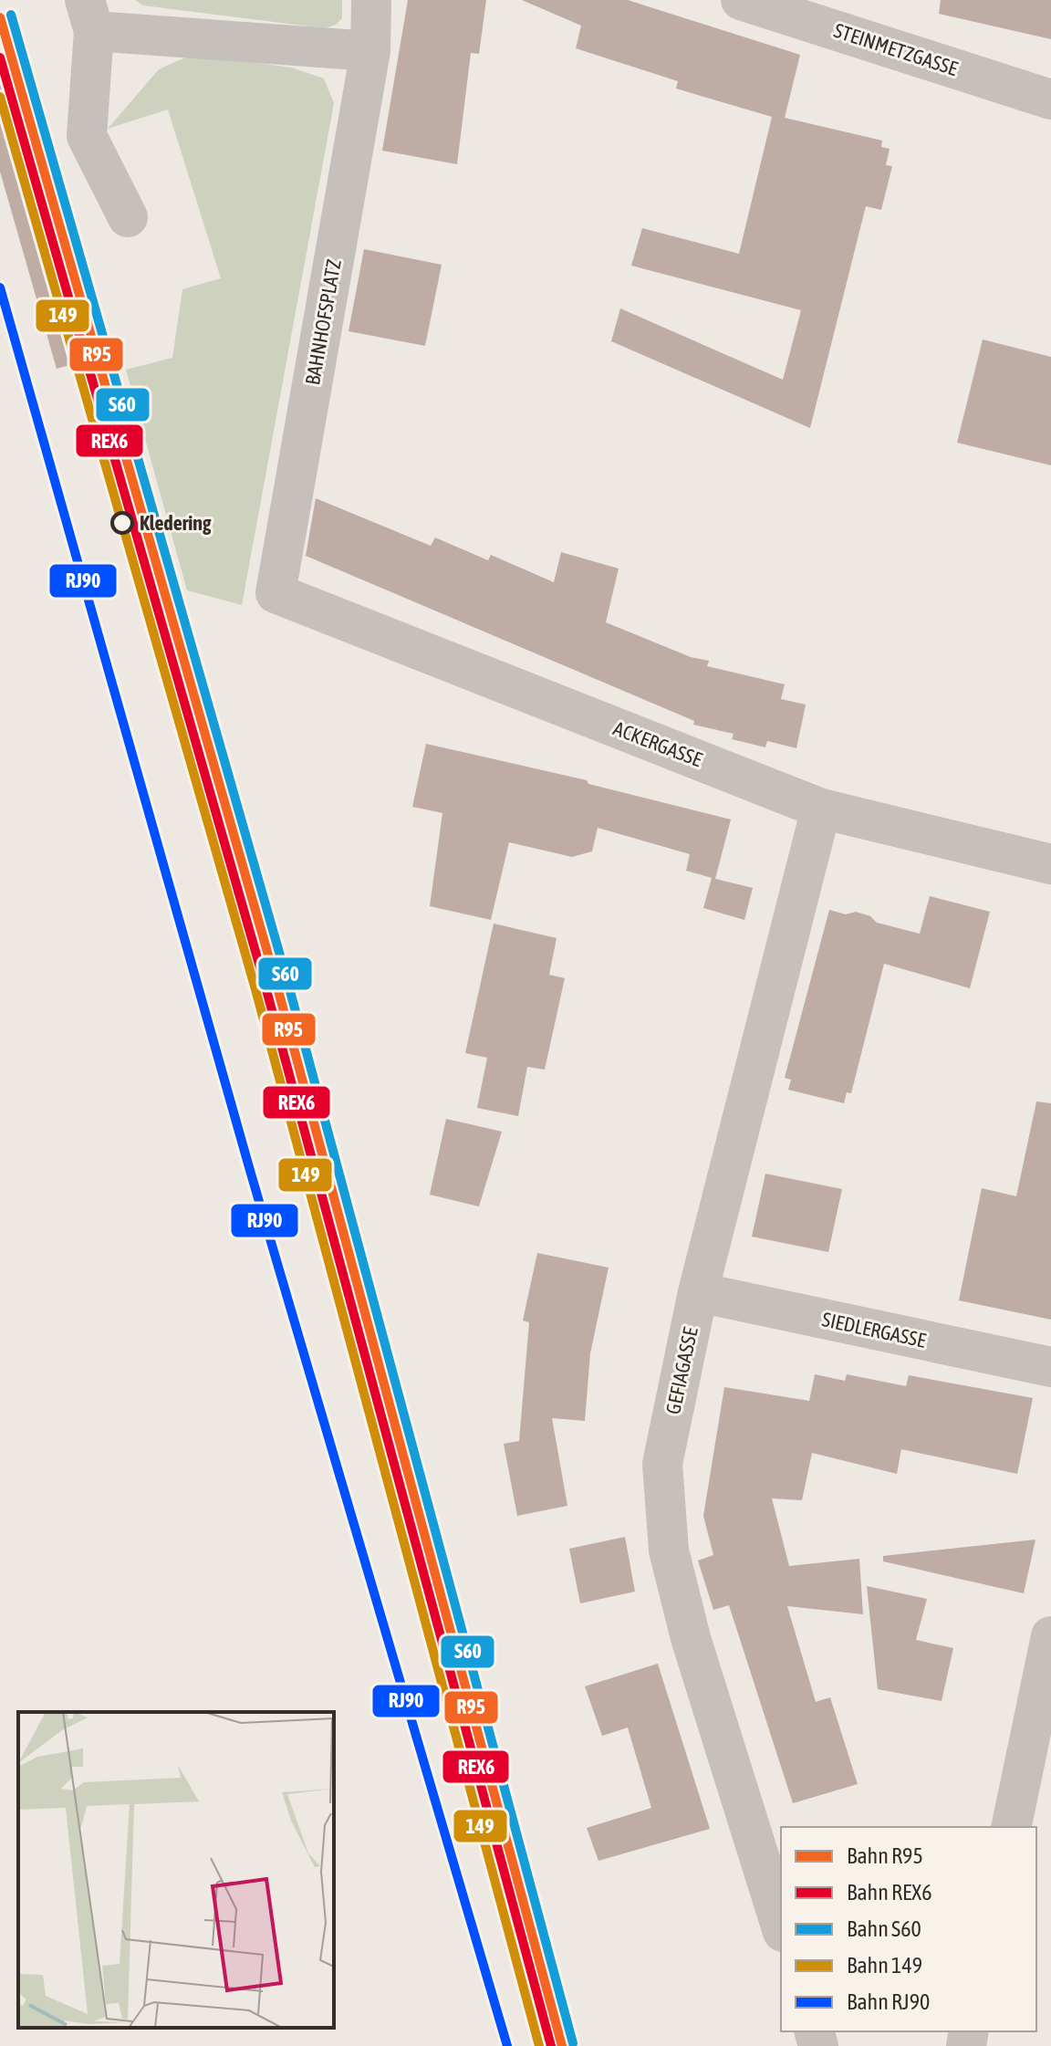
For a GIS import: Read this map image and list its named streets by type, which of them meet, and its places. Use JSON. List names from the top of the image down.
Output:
{
  "streets": {
    "street": [
      "STEINMETZGASSE",
      "BAHNHOFSPLATZ",
      "ACKERGASSE",
      "SIEDLERGASSE",
      "GEFIAGASSE"
    ]
  },
  "crossings": [
    ["BAHNHOFSPLATZ", "ACKERGASSE"],
    ["ACKERGASSE", "GEFIAGASSE"],
    ["SIEDLERGASSE", "GEFIAGASSE"]
  ],
  "places": ["Kledering"],
  "lines": [
    "rail line S60",
    "rail line R95",
    "rail line REX6",
    "rail line 149",
    "rail line RJ90"
  ],
  "legend": [
    "Bahn R95",
    "Bahn REX6",
    "Bahn S60",
    "Bahn 149",
    "Bahn RJ90"
  ]
}
